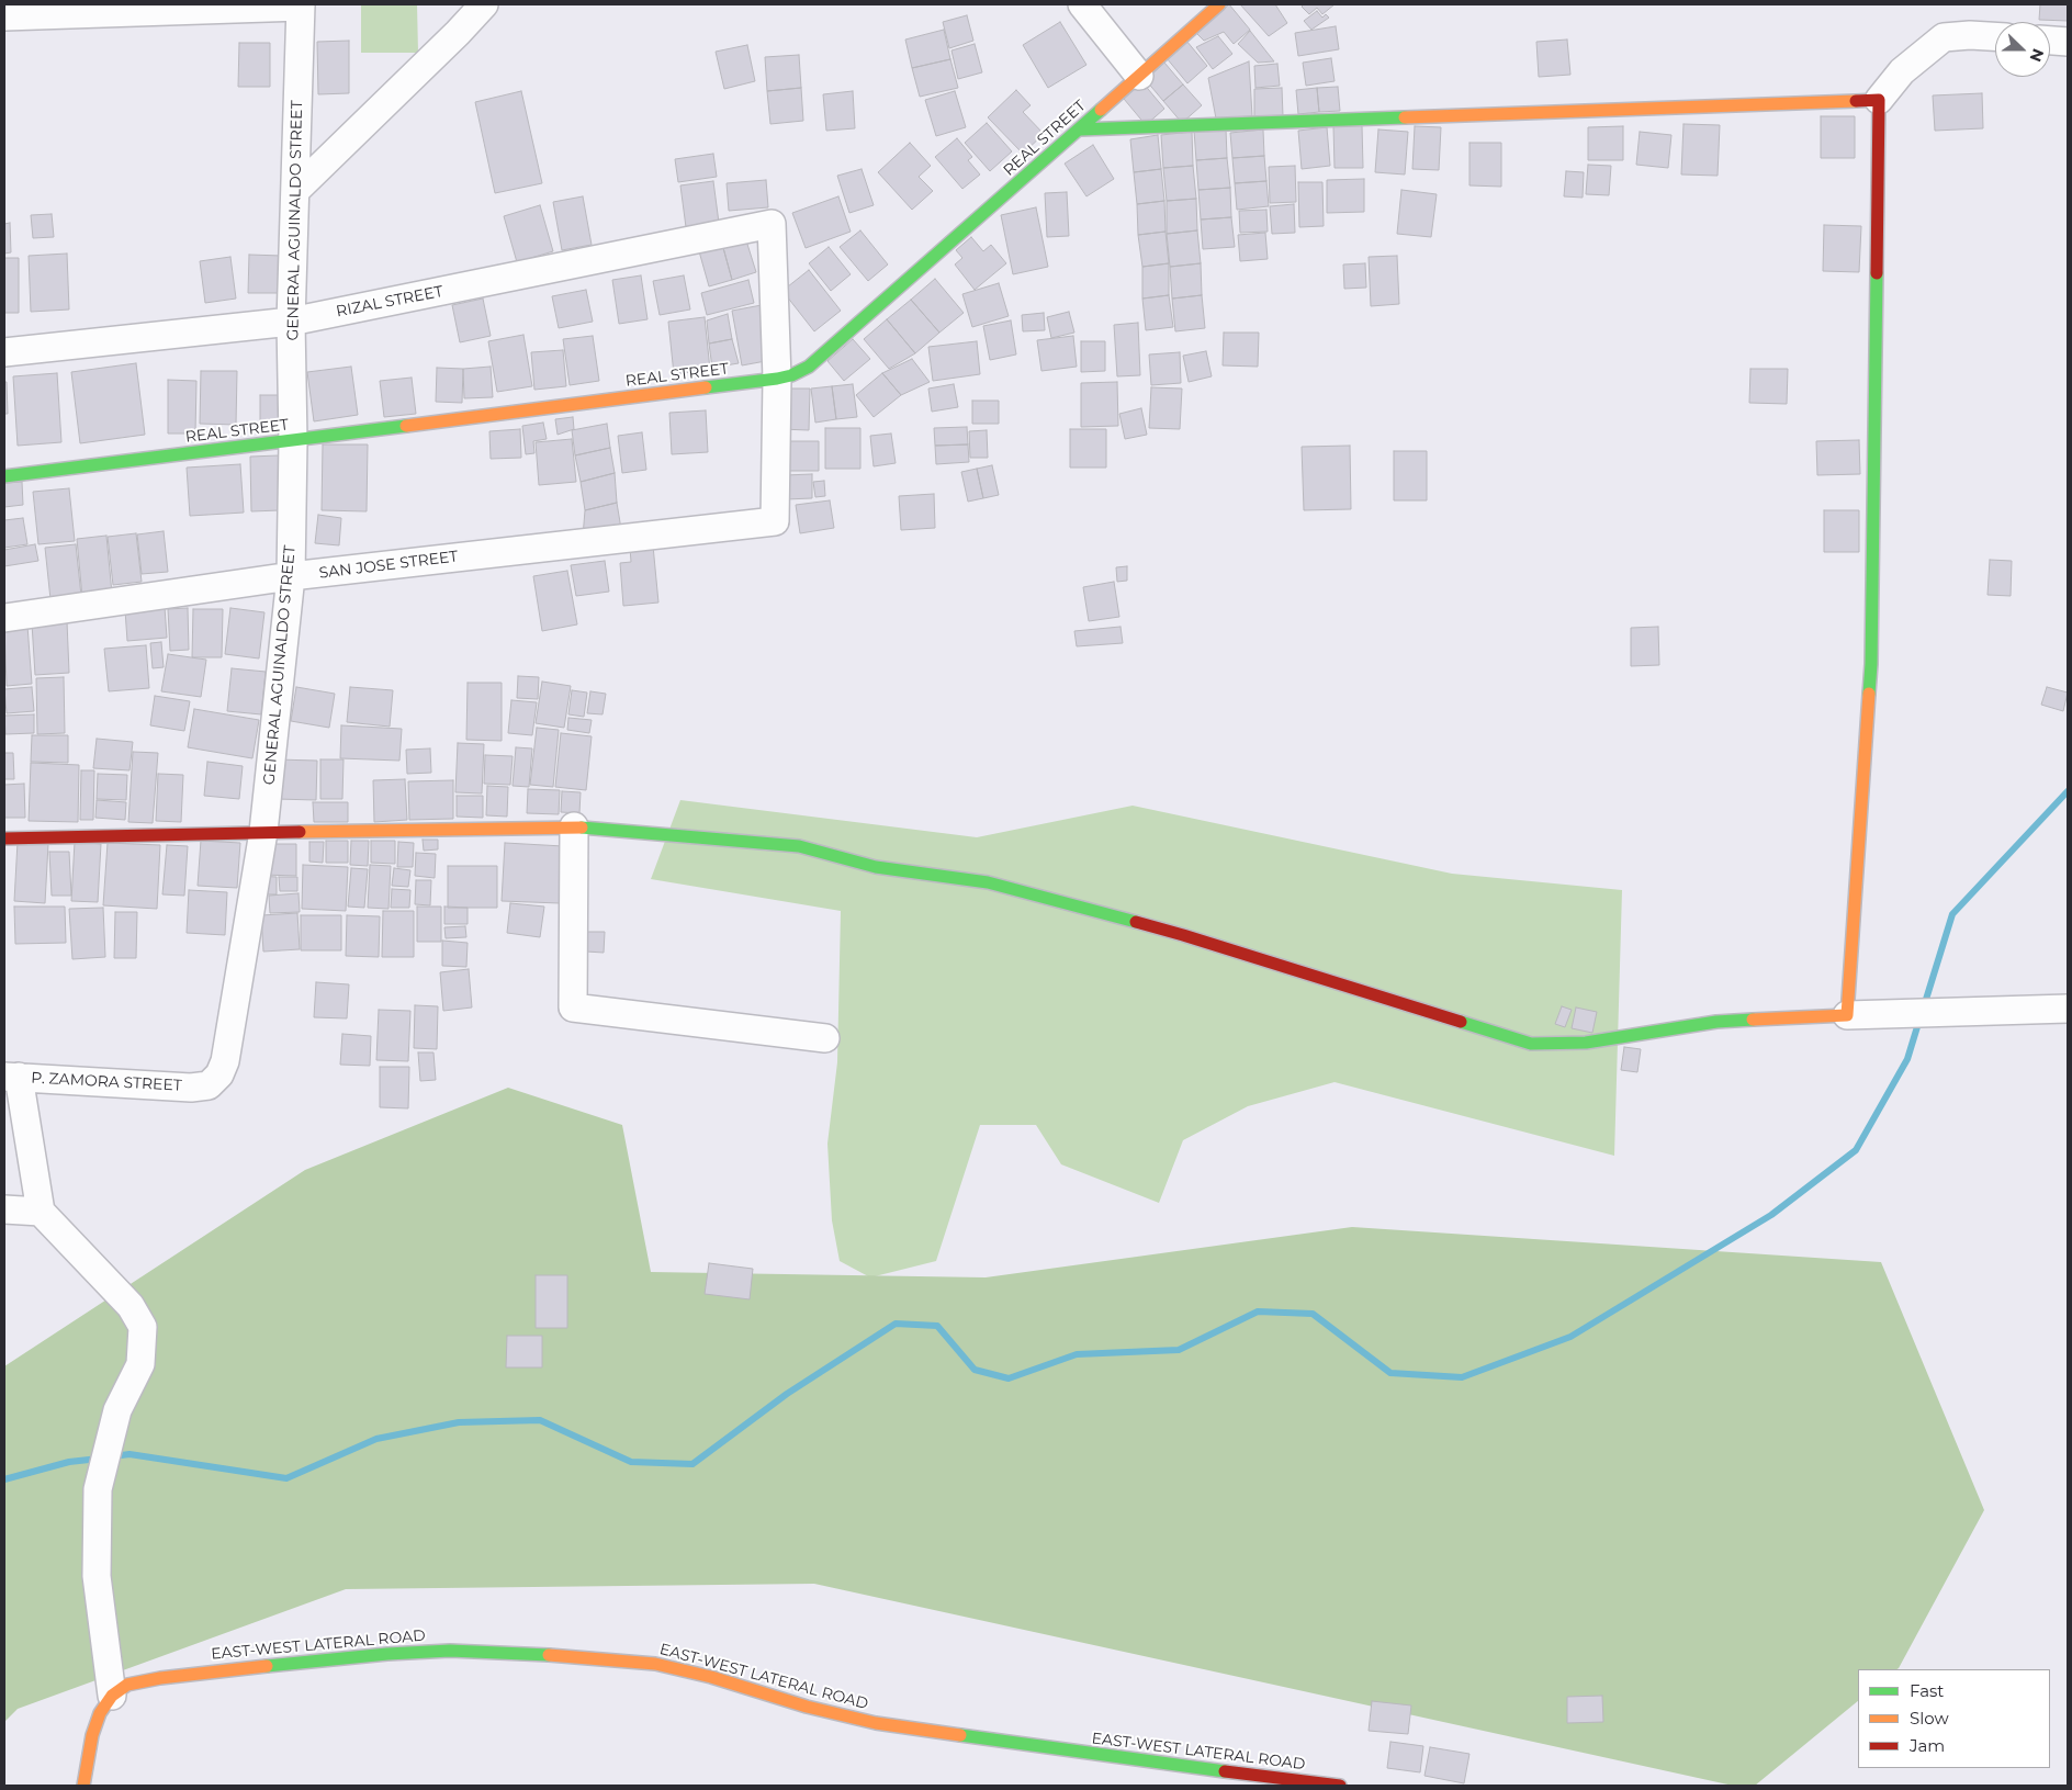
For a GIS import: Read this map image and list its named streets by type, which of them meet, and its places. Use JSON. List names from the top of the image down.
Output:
{
  "streets": {
    "street": [
      "REAL STREET",
      "GENERAL AGUINALDO STREET",
      "RIZAL STREET",
      "SAN JOSE STREET",
      "P. ZAMORA STREET",
      "EAST-WEST LATERAL ROAD"
    ]
  },
  "crossings": [
    ["REAL STREET", "GENERAL AGUINALDO STREET"],
    ["REAL STREET", "RIZAL STREET"],
    ["REAL STREET", "SAN JOSE STREET"],
    ["GENERAL AGUINALDO STREET", "RIZAL STREET"],
    ["GENERAL AGUINALDO STREET", "SAN JOSE STREET"],
    ["GENERAL AGUINALDO STREET", "P. ZAMORA STREET"],
    ["RIZAL STREET", "SAN JOSE STREET"]
  ],
  "legend": ["Fast", "Slow", "Jam"],
  "north": "right"
}
